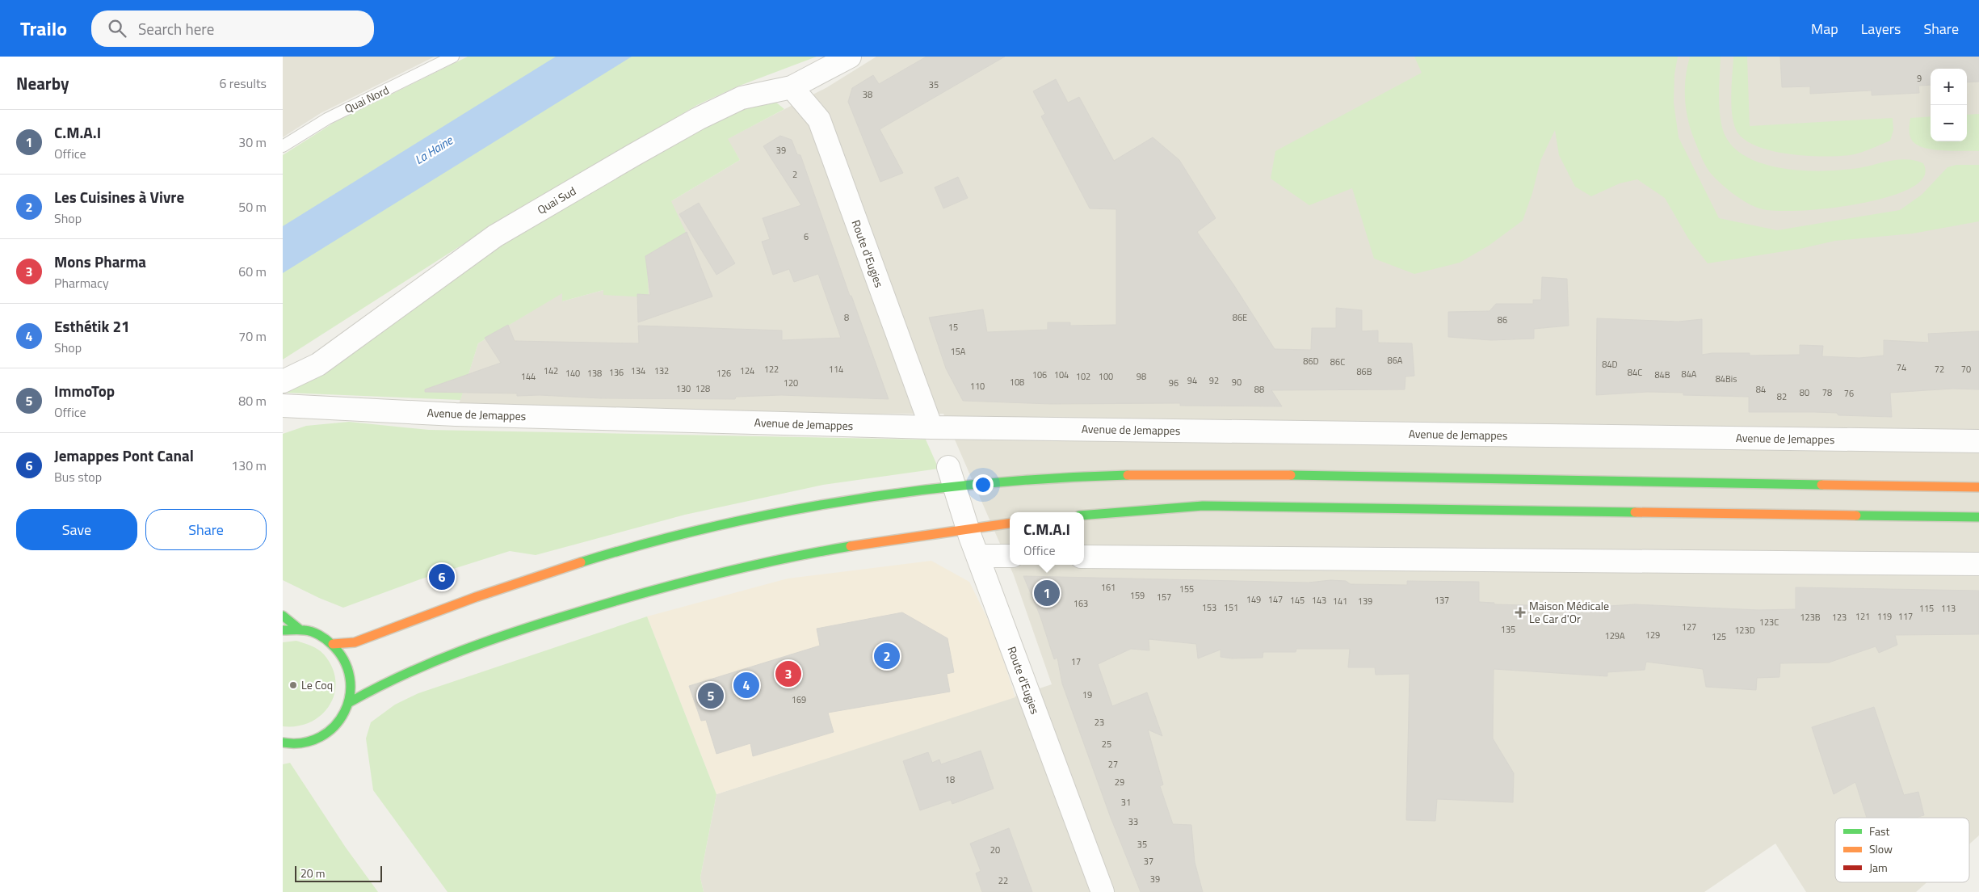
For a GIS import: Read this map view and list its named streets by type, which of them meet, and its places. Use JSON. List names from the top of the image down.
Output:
{
  "streets": {
    "street": ["Quai Sud", "Route d'Eugies", "Avenue de Jemappes"],
    "lane": ["Quai Nord"]
  },
  "crossings": [
    ["Quai Sud", "Route d'Eugies"],
    ["Route d'Eugies", "Avenue de Jemappes"]
  ],
  "water": ["La Haine"],
  "places": {
    "health": ["Maison Médicale Le Car d'Or"],
    "other": ["Le Coq"]
  },
  "house_numbers": [
    "9",
    "35",
    "38",
    "39",
    "2",
    "6",
    "8",
    "86E",
    "86",
    "15",
    "15A",
    "86A",
    "86D",
    "86C",
    "84D",
    "74",
    "122",
    "114",
    "72",
    "70",
    "142",
    "134",
    "132",
    "124",
    "86B",
    "136",
    "84C",
    "140",
    "138",
    "126",
    "84A",
    "106",
    "104",
    "84B",
    "144",
    "102",
    "100",
    "98",
    "84Bis",
    "94",
    "92",
    "108",
    "90",
    "120",
    "96",
    "110",
    "130",
    "128",
    "88",
    "84",
    "80",
    "78",
    "76",
    "82",
    "161",
    "155",
    "159",
    "157",
    "149",
    "147",
    "145",
    "143",
    "137",
    "141",
    "139",
    "163",
    "153",
    "151",
    "115",
    "113",
    "121",
    "119",
    "117",
    "123B",
    "123",
    "123C",
    "127",
    "135",
    "123D",
    "129",
    "129A",
    "125",
    "17",
    "19",
    "169",
    "23",
    "25",
    "27",
    "18",
    "29",
    "31",
    "33",
    "35",
    "20",
    "37",
    "39",
    "22"
  ],
  "legend": ["Fast", "Slow", "Jam"],
  "scale_bar": "20 m",
  "page": {
    "header": "Trailo",
    "search": "Search here",
    "nav": ["Map", "Layers", "Share"],
    "heading": ["Nearby", "6 results"],
    "map_buttons": ["+", "−"],
    "list": [
      {
        "mark": "1",
        "name": "C.M.A.I",
        "note": "Office",
        "value": "30 m"
      },
      {
        "mark": "2",
        "name": "Les Cuisines à Vivre",
        "note": "Shop",
        "value": "50 m"
      },
      {
        "mark": "3",
        "name": "Mons Pharma",
        "note": "Pharmacy",
        "value": "60 m"
      },
      {
        "mark": "4",
        "name": "Esthétik 21",
        "note": "Shop",
        "value": "70 m"
      },
      {
        "mark": "5",
        "name": "ImmoTop",
        "note": "Office",
        "value": "80 m"
      },
      {
        "mark": "6",
        "name": "Jemappes Pont Canal",
        "note": "Bus stop",
        "value": "130 m"
      }
    ],
    "buttons": ["Save", "Share"],
    "popup": ["C.M.A.I", "Office"],
    "pins": [
      "6",
      "1",
      "2",
      "3",
      "4",
      "5"
    ],
    "scale": "20 m"
  }
}
